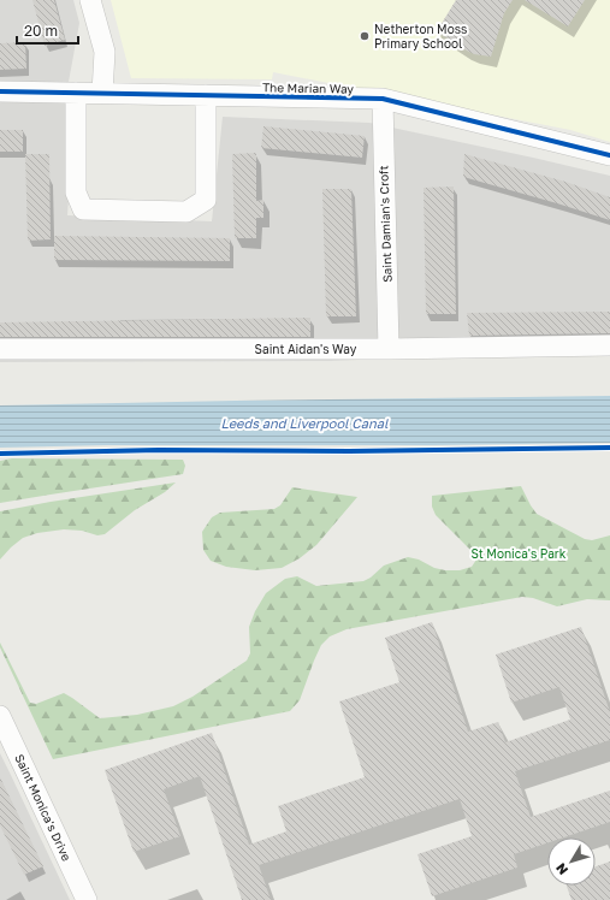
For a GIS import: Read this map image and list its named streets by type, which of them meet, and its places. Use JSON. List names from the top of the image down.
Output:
{
  "streets": {
    "street": [
      "The Marian Way",
      "Saint Damian's Croft",
      "Saint Aidan's Way",
      "Saint Monica's Drive"
    ]
  },
  "crossings": [
    ["The Marian Way", "Saint Damian's Croft"],
    ["Saint Damian's Croft", "Saint Aidan's Way"]
  ],
  "water": ["Leeds and Liverpool Canal"],
  "parks": ["St Monica's Park"],
  "places": ["Netherton Moss Primary School"],
  "scale_bar": "20 m",
  "north": "bottom left"
}
